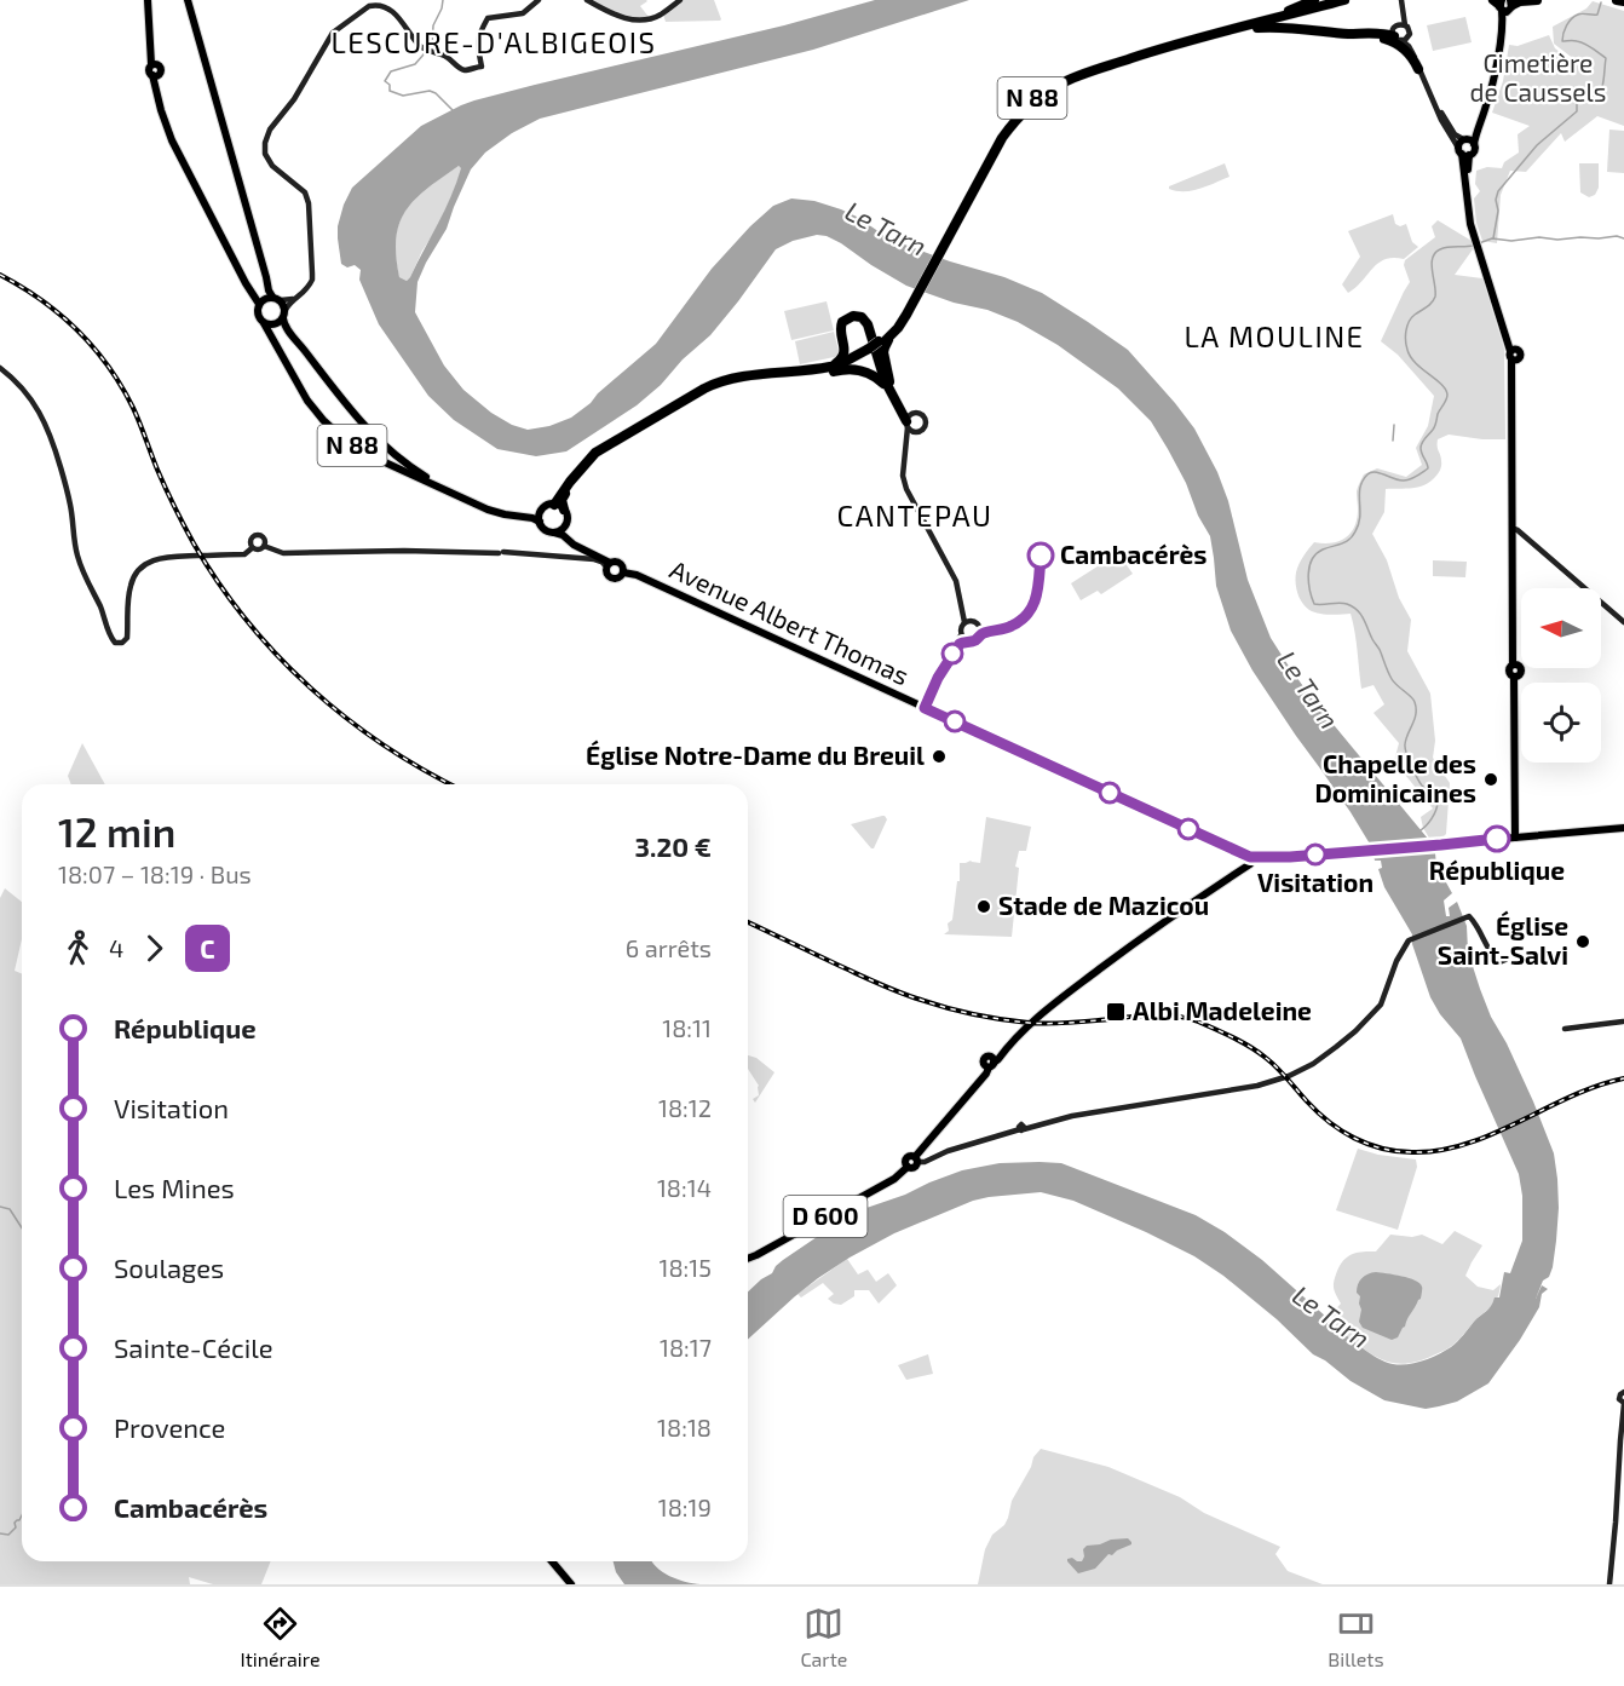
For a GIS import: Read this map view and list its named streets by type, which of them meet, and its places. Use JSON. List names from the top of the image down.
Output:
{
  "streets": {
    "highway": ["N 88"],
    "main road": ["Avenue Albert Thomas", "D 600"]
  },
  "districts": ["LESCURE-D'ALBIGEOIS", "LA MOULINE", "CANTEPAU"],
  "water": ["Le Tarn"],
  "parks": ["Cimetière de Caussels"],
  "places": {
    "other": [
      "Cambacérès",
      "Église Notre-Dame du Breuil",
      "Chapelle des Dominicaines",
      "République",
      "Visitation",
      "Stade de Mazicou",
      "Église Saint-Salvi"
    ],
    "transit": ["Albi Madeleine"]
  },
  "lines": ["bus line C"],
  "north": "left",
  "page": {
    "heading": ["12 min", "18:07 – 18:19 · Bus", "3.20 €"],
    "legs": ["4", "C", "6 arrêts"],
    "list": [
      {
        "name": "République",
        "value": "18:11"
      },
      {
        "name": "Visitation",
        "value": "18:12"
      },
      {
        "name": "Les Mines",
        "value": "18:14"
      },
      {
        "name": "Soulages",
        "value": "18:15"
      },
      {
        "name": "Sainte-Cécile",
        "value": "18:17"
      },
      {
        "name": "Provence",
        "value": "18:18"
      },
      {
        "name": "Cambacérès",
        "value": "18:19"
      }
    ],
    "tabs": ["Itinéraire", "Carte", "Billets"]
  }
}
